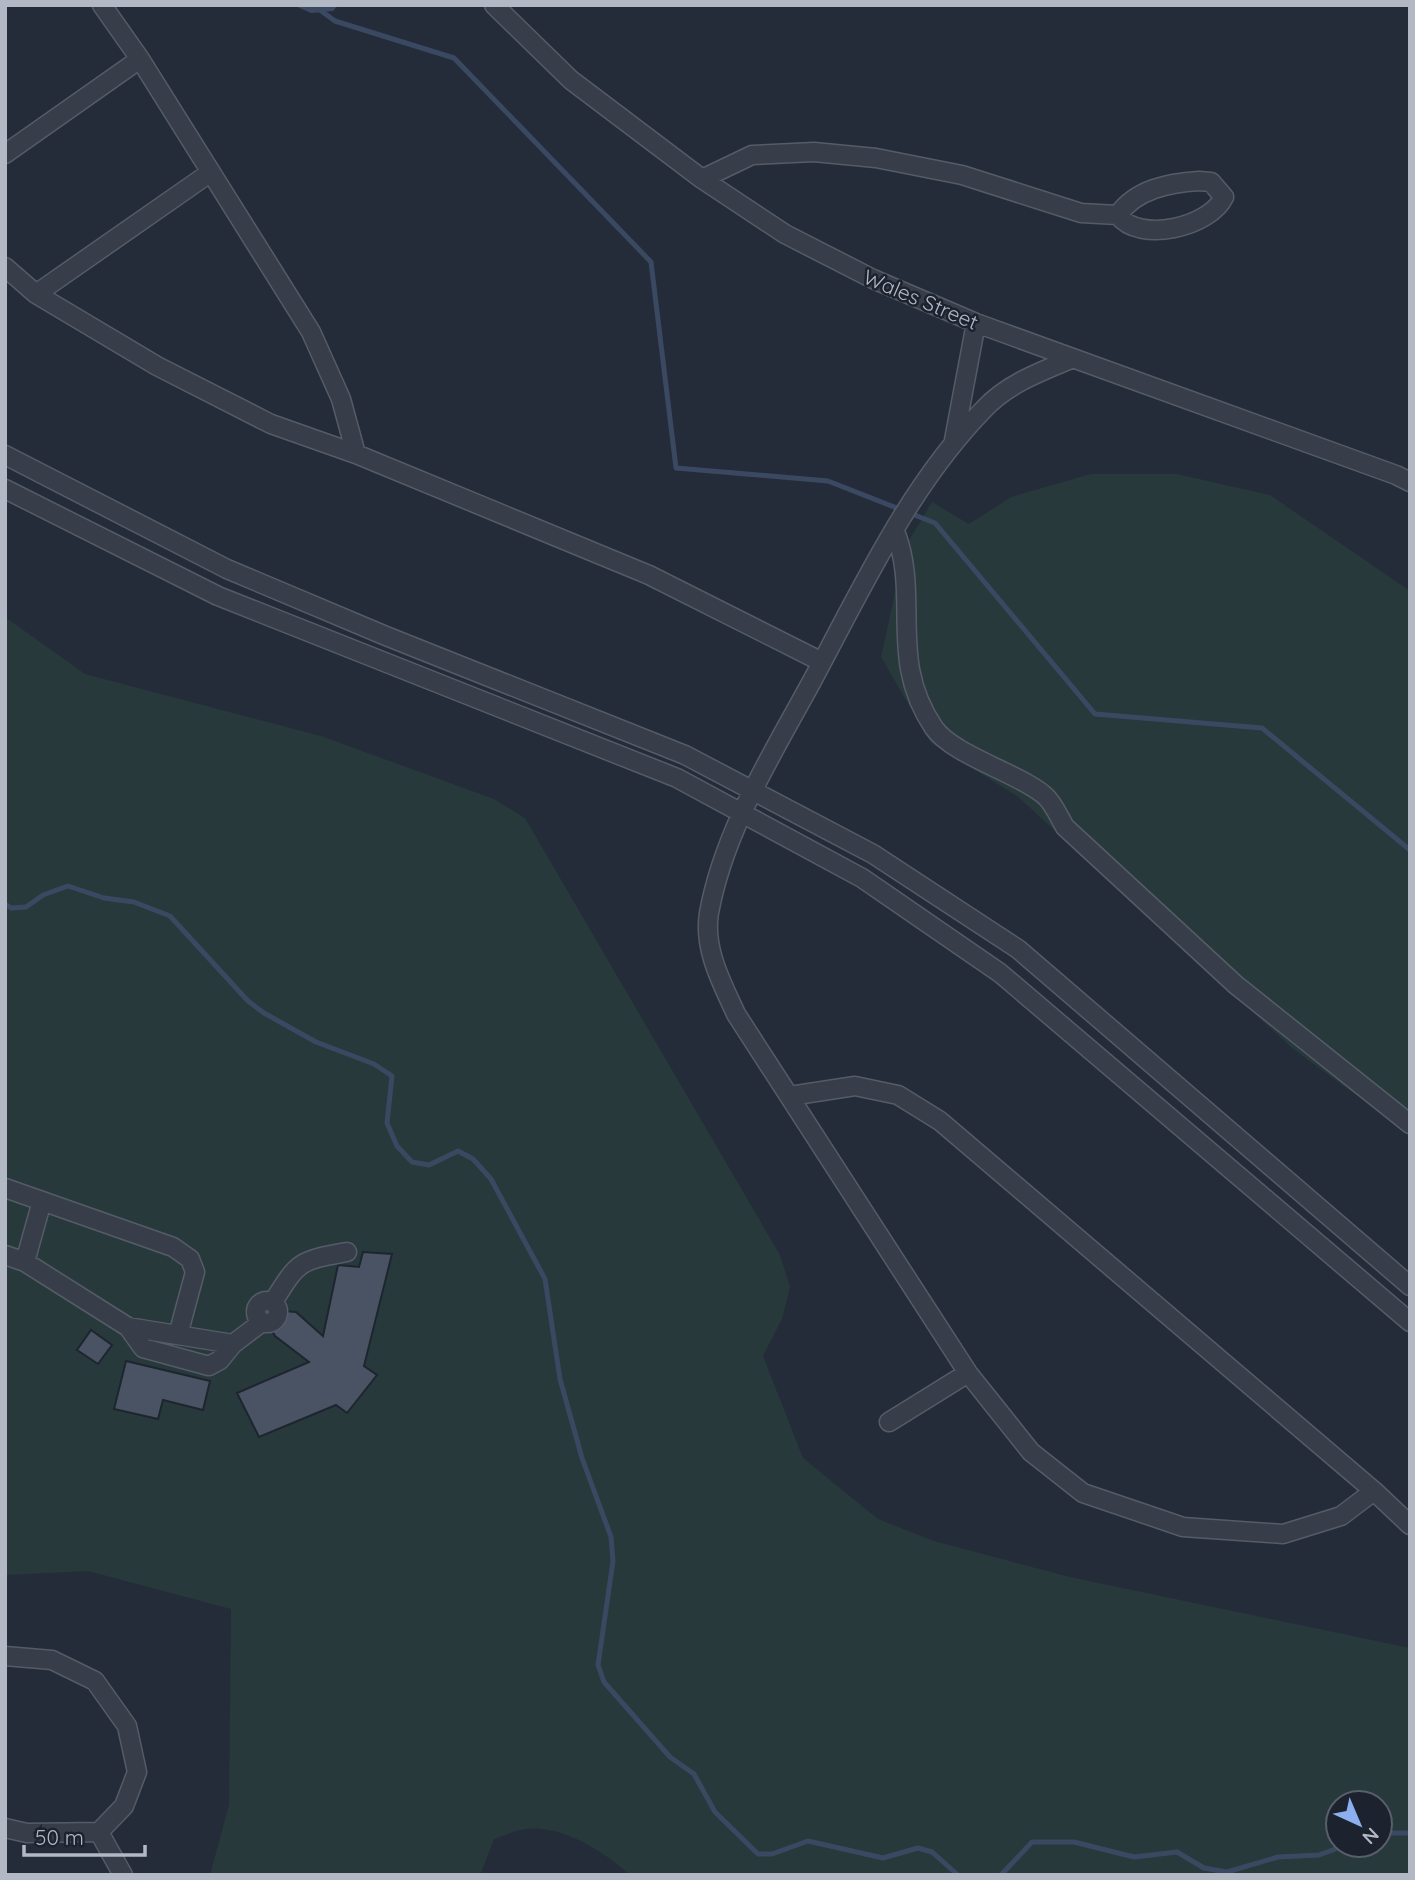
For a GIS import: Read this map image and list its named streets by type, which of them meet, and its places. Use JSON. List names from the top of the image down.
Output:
{
  "streets": {
    "street": ["Wales Street"]
  },
  "scale_bar": "50 m",
  "north": "bottom right"
}
